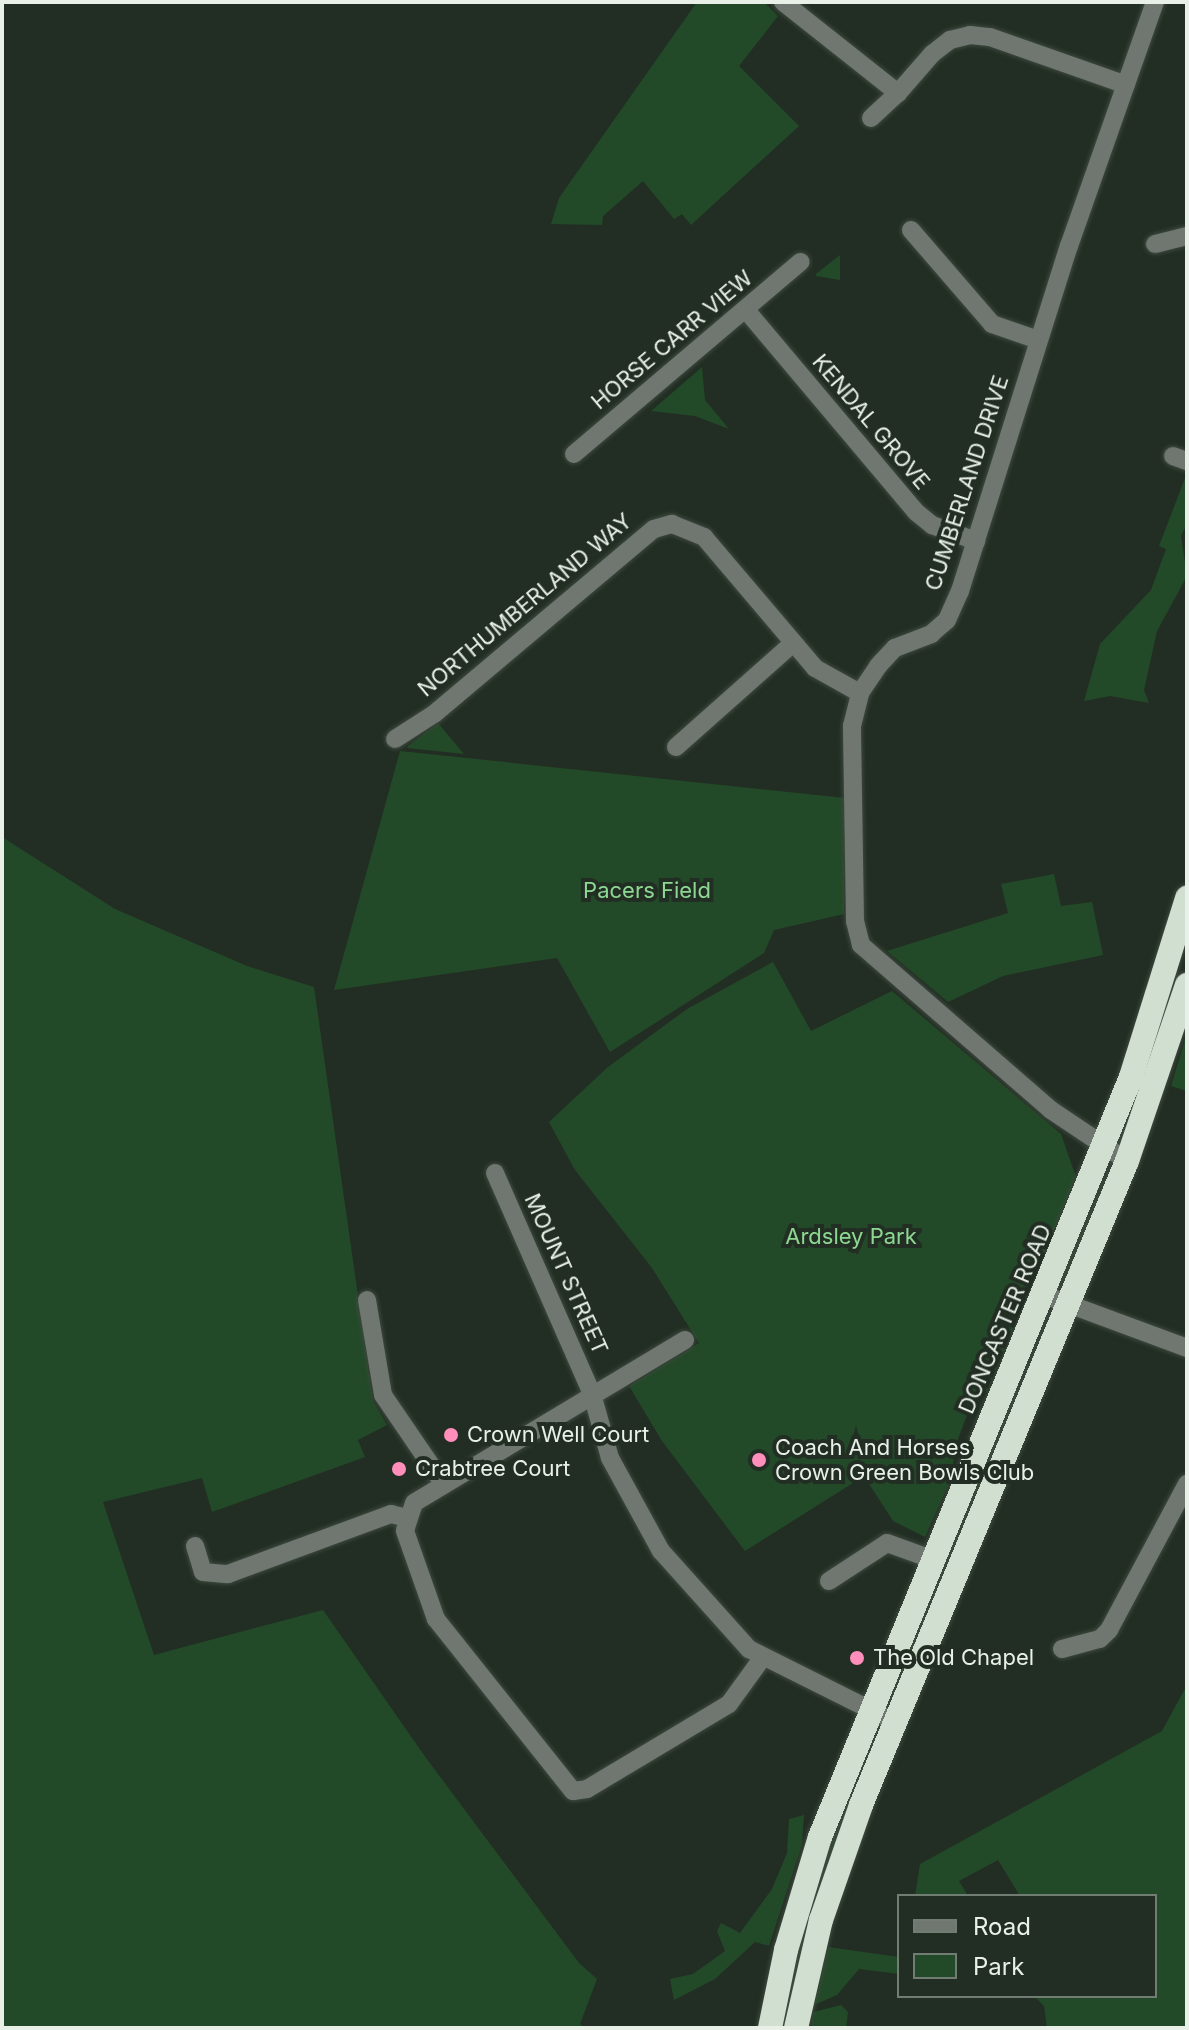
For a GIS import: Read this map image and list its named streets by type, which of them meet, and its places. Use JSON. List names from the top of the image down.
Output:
{
  "streets": {
    "highway": ["DONCASTER ROAD"],
    "street": [
      "HORSE CARR VIEW",
      "KENDAL GROVE",
      "CUMBERLAND DRIVE",
      "NORTHUMBERLAND WAY",
      "MOUNT STREET"
    ]
  },
  "crossings": [
    ["HORSE CARR VIEW", "KENDAL GROVE"],
    ["KENDAL GROVE", "CUMBERLAND DRIVE"],
    ["CUMBERLAND DRIVE", "NORTHUMBERLAND WAY"],
    ["CUMBERLAND DRIVE", "DONCASTER ROAD"],
    ["MOUNT STREET", "DONCASTER ROAD"]
  ],
  "parks": ["Pacers Field", "Ardsley Park"],
  "places": [
    "Crown Well Court",
    "Coach And Horses Crown Green Bowls Club",
    "Crabtree Court",
    "The Old Chapel"
  ],
  "legend": ["Road", "Park"]
}
